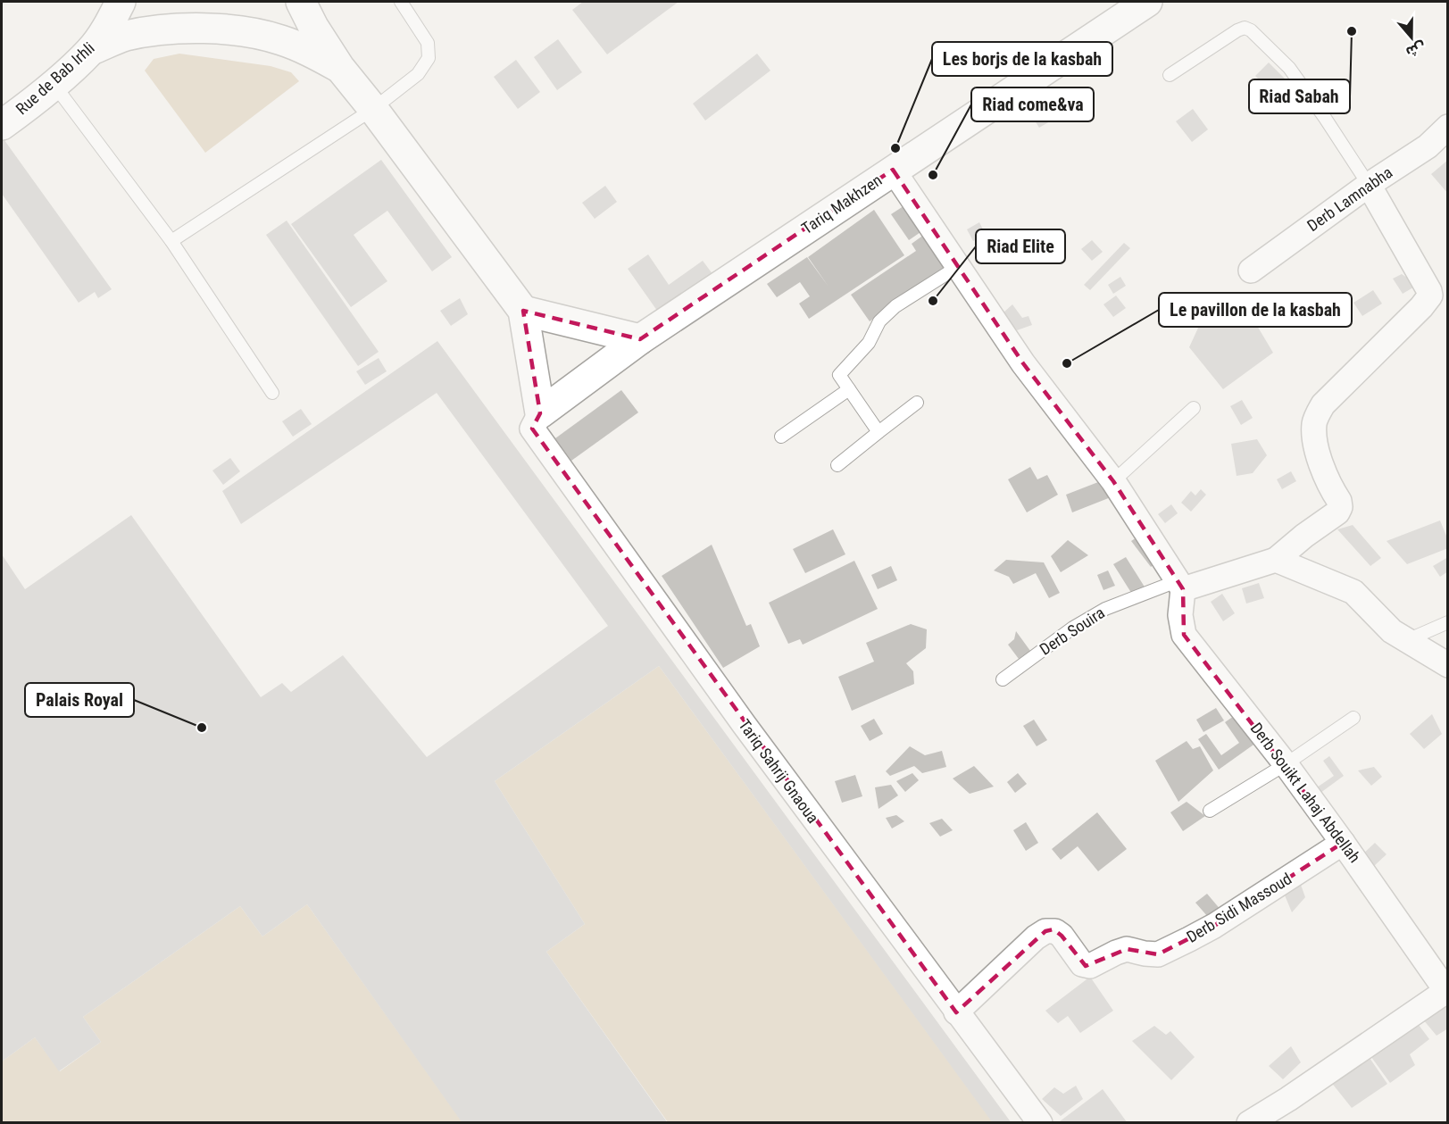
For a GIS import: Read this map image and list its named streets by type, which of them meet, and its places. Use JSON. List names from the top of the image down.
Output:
{
  "streets": {
    "street": [
      "Rue de Bab Irhli",
      "Derb Lamnabha",
      "Tariq Makhzen",
      "Tariq Sahrij Gnaoua",
      "Derb Souikt Lahaj Abdellah",
      "Derb Sidi Massoud"
    ],
    "lane": ["Derb Souira"]
  },
  "crossings": [
    ["Tariq Makhzen", "Tariq Sahrij Gnaoua"],
    ["Derb Souira", "Derb Souikt Lahaj Abdellah"],
    ["Tariq Sahrij Gnaoua", "Derb Sidi Massoud"],
    ["Derb Souikt Lahaj Abdellah", "Derb Sidi Massoud"]
  ],
  "places": [
    "Riad Sabah",
    "Les borjs de la kasbah",
    "Riad come&va",
    "Riad Elite",
    "Le pavillon de la kasbah",
    "Palais Royal"
  ],
  "north": "bottom"
}
